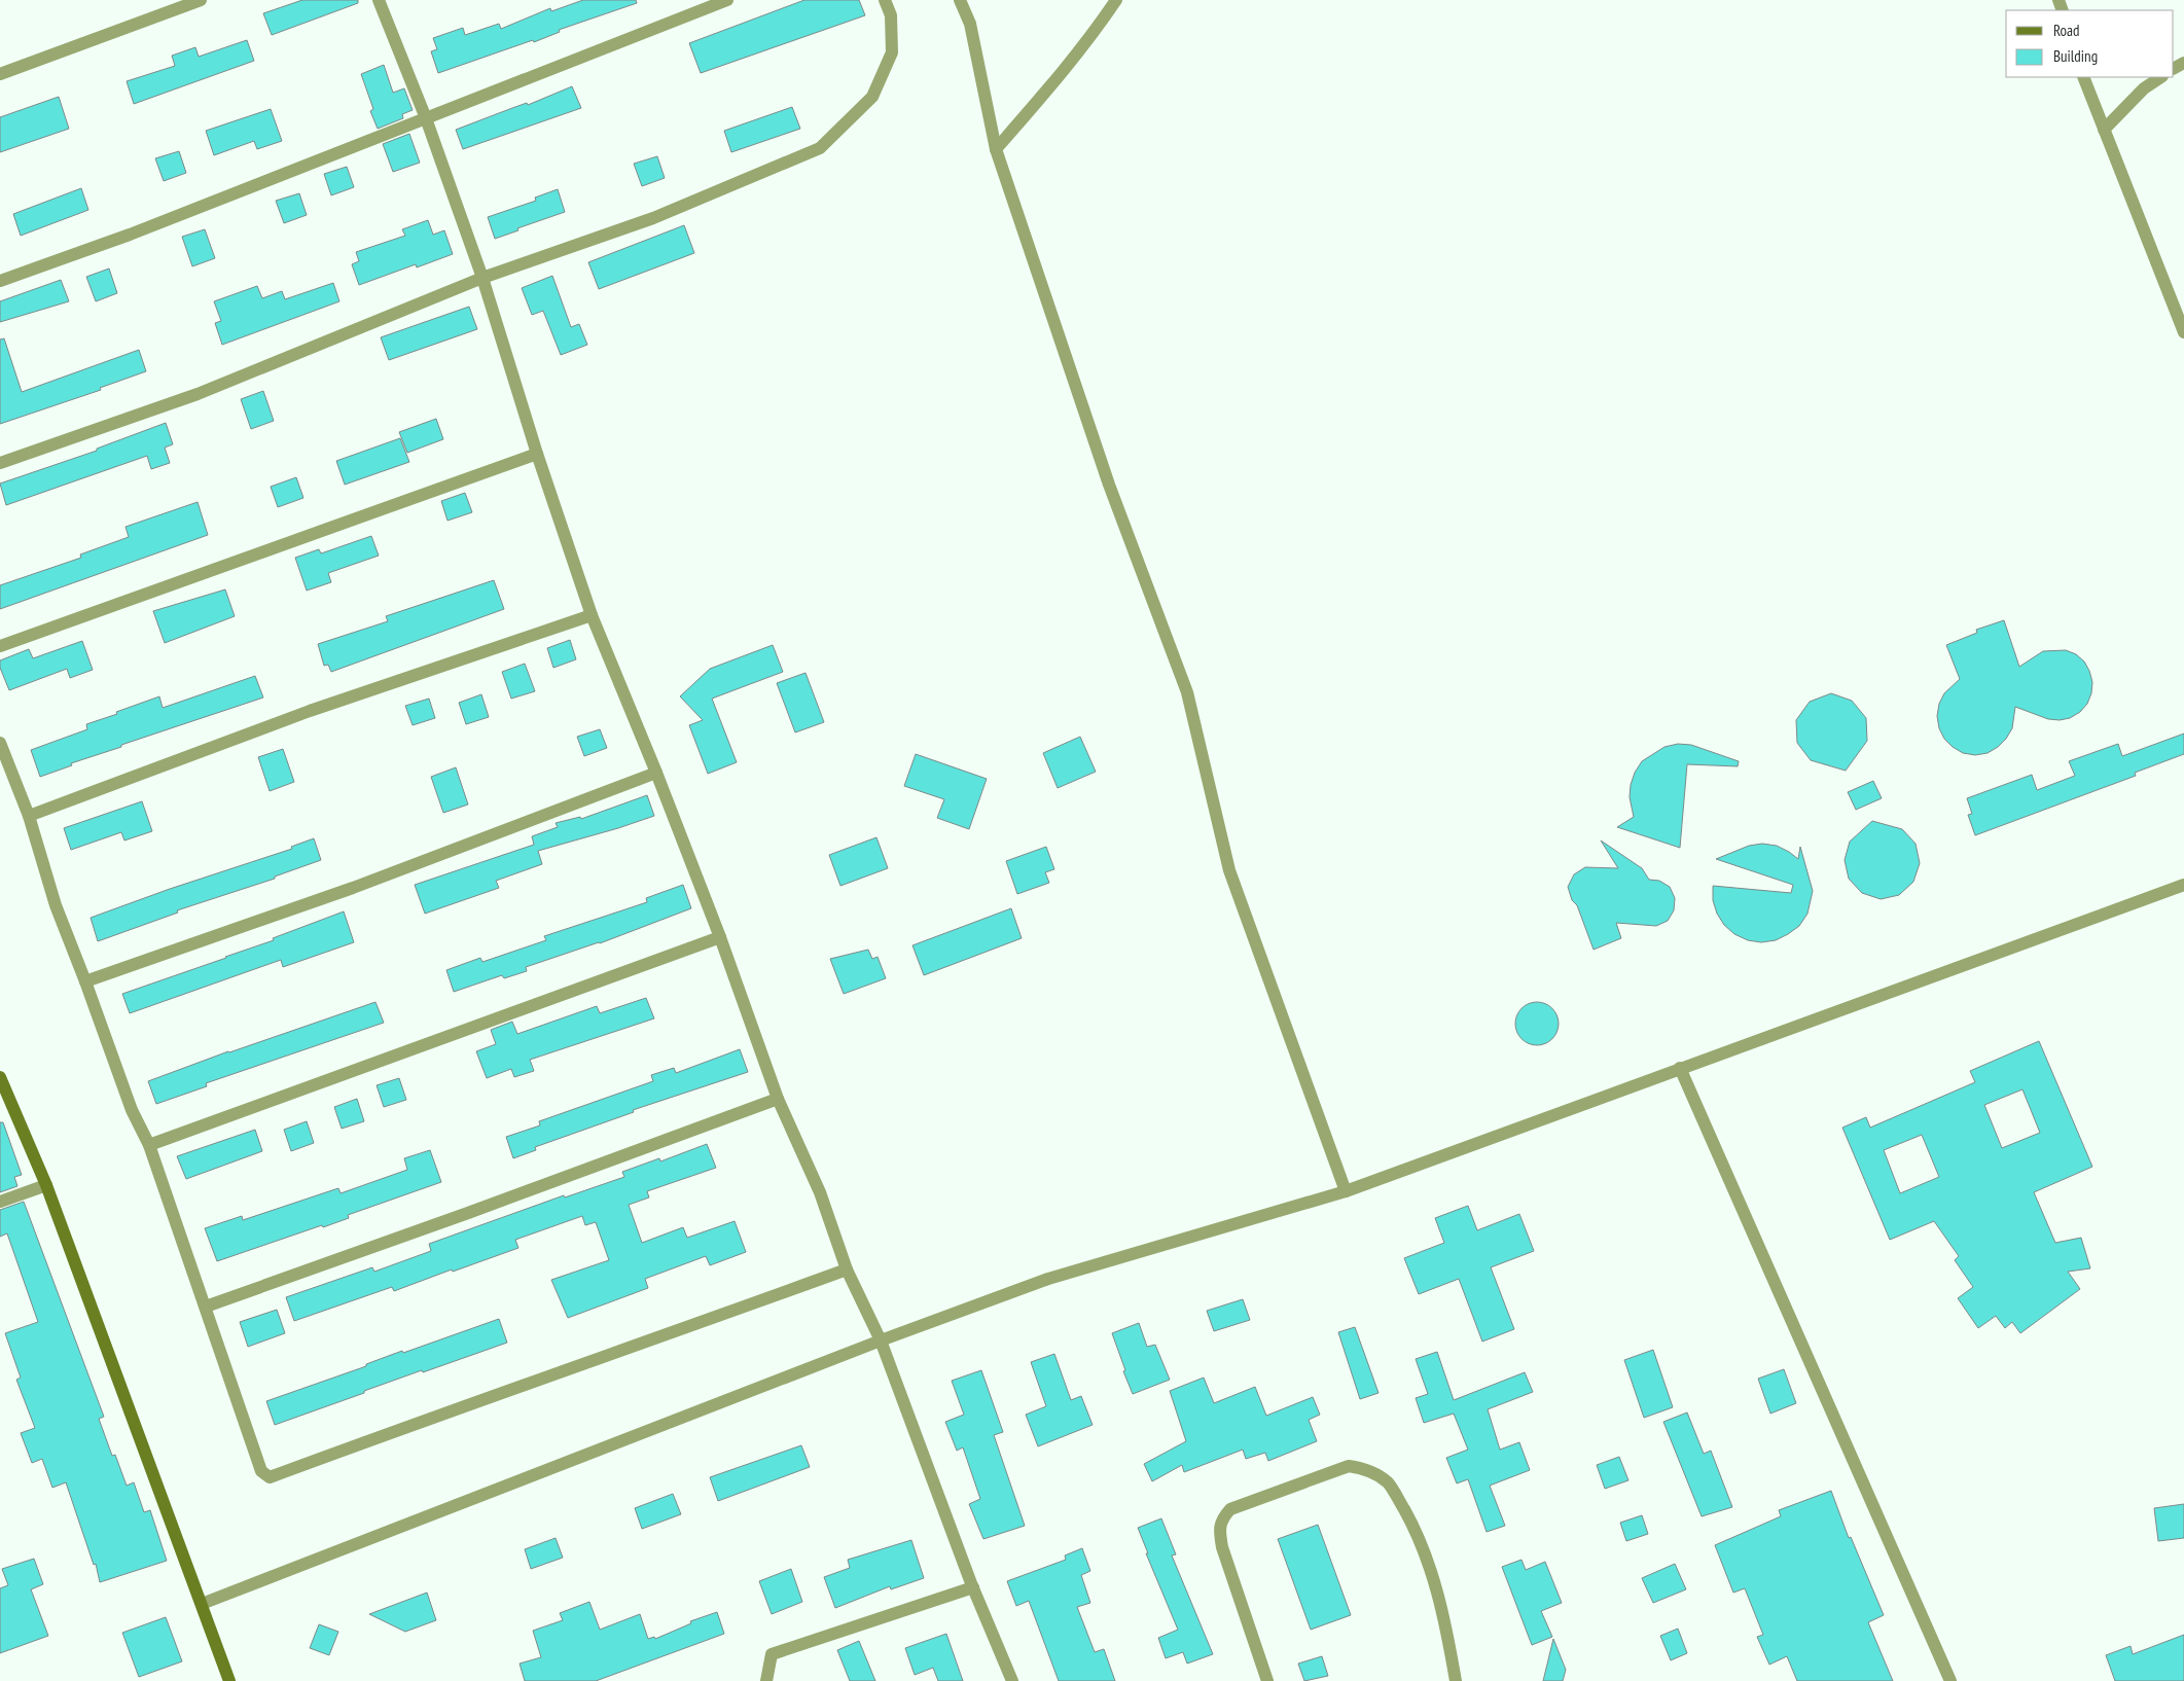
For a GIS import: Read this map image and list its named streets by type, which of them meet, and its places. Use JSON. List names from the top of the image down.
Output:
{
  "legend": ["Road", "Building"]
}
